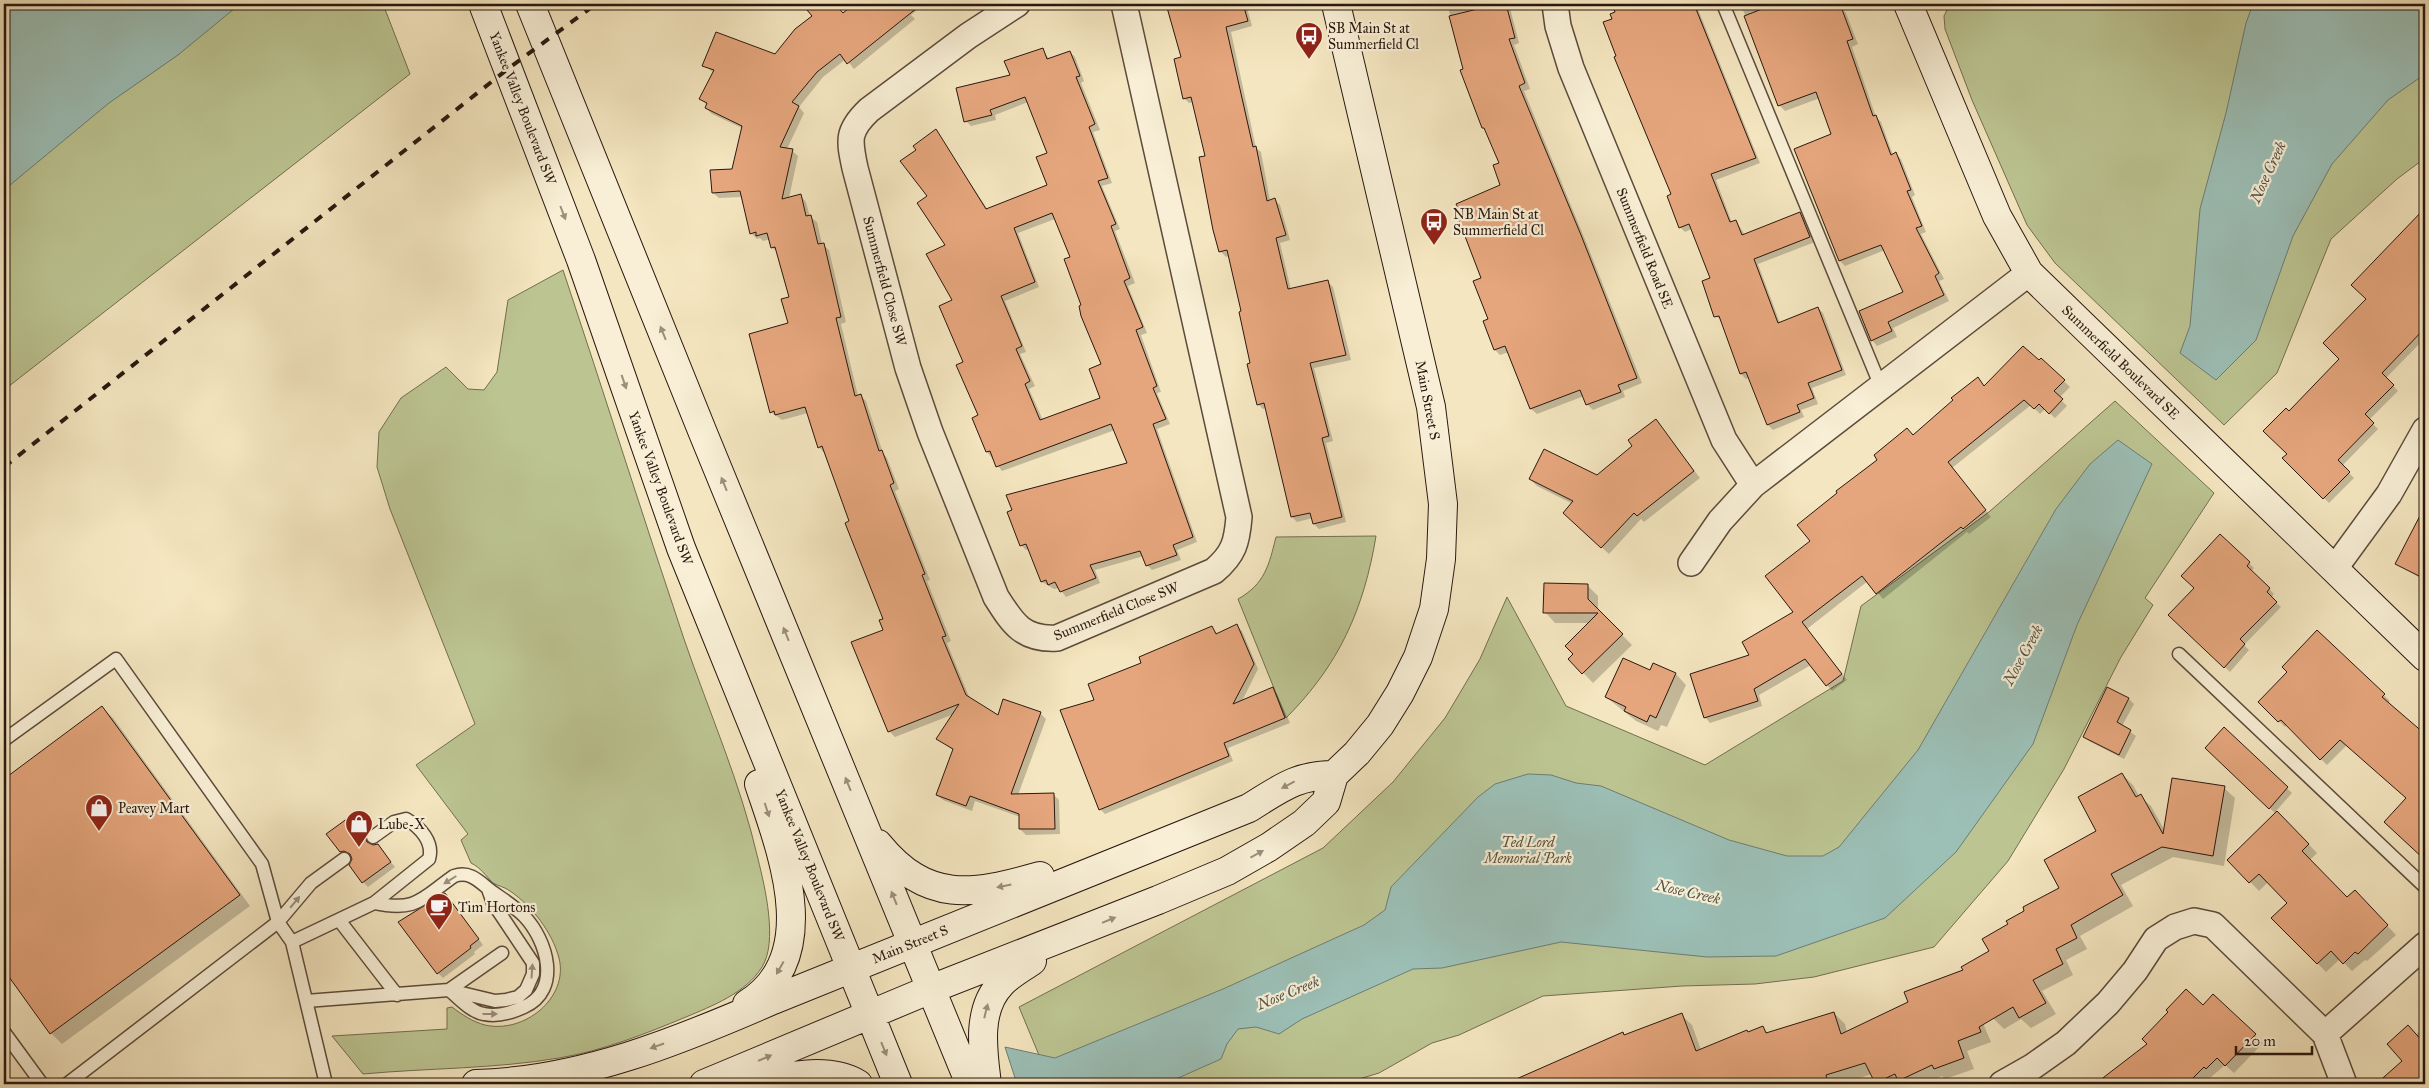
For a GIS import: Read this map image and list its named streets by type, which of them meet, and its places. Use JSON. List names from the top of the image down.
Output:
{
  "streets": {
    "main road": ["Yankee Valley Boulevard SW", "Summerfield Boulevard SE", "Main Street S"],
    "street": ["Summerfield Road SE", "Summerfield Close SW"]
  },
  "crossings": [
    ["Yankee Valley Boulevard SW", "Main Street S"]
  ],
  "water": ["Nose Creek"],
  "parks": ["Ted Lord Memorial Park"],
  "places": {
    "bus stop": ["SB Main St at Summerfield Cl", "NB Main St at Summerfield Cl"],
    "shop": ["Peavey Mart", "Lube-X"],
    "cafe": ["Tim Hortons"]
  },
  "scale_bar": "20 m"
}
